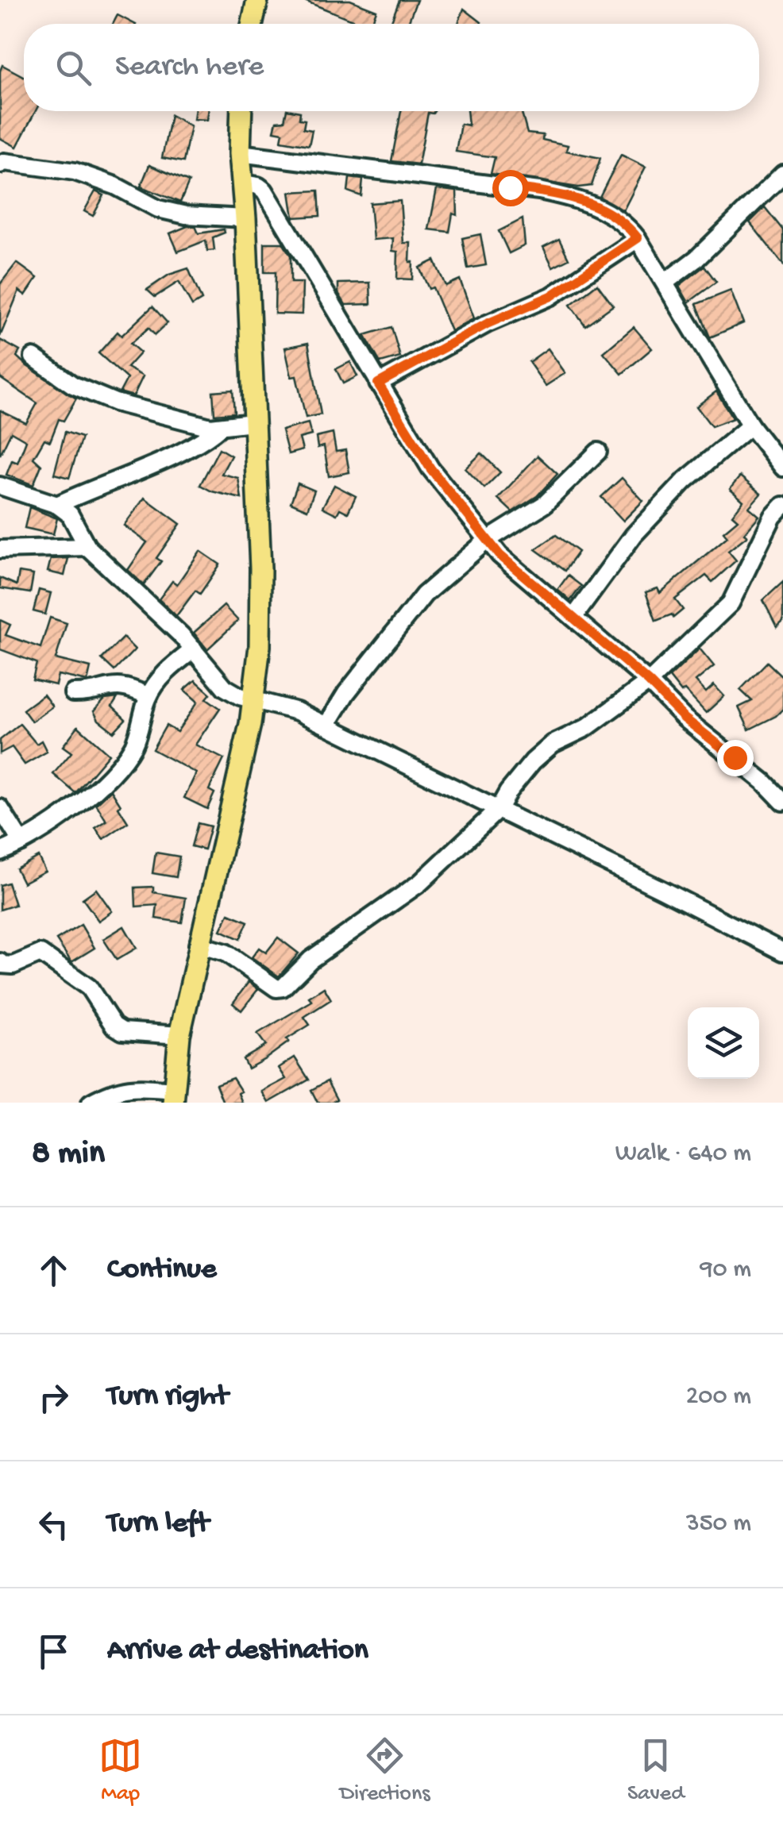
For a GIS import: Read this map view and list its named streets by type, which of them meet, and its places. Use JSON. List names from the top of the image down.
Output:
{
  "page": {
    "search": "Search here",
    "heading": ["8 min", "Walk · 640 m"],
    "list": [
      ["Continue", "90 m"],
      ["Turn right", "200 m"],
      ["Turn left", "350 m"],
      "Arrive at destination"
    ],
    "nav": ["Map", "Directions", "Saved"]
  }
}
